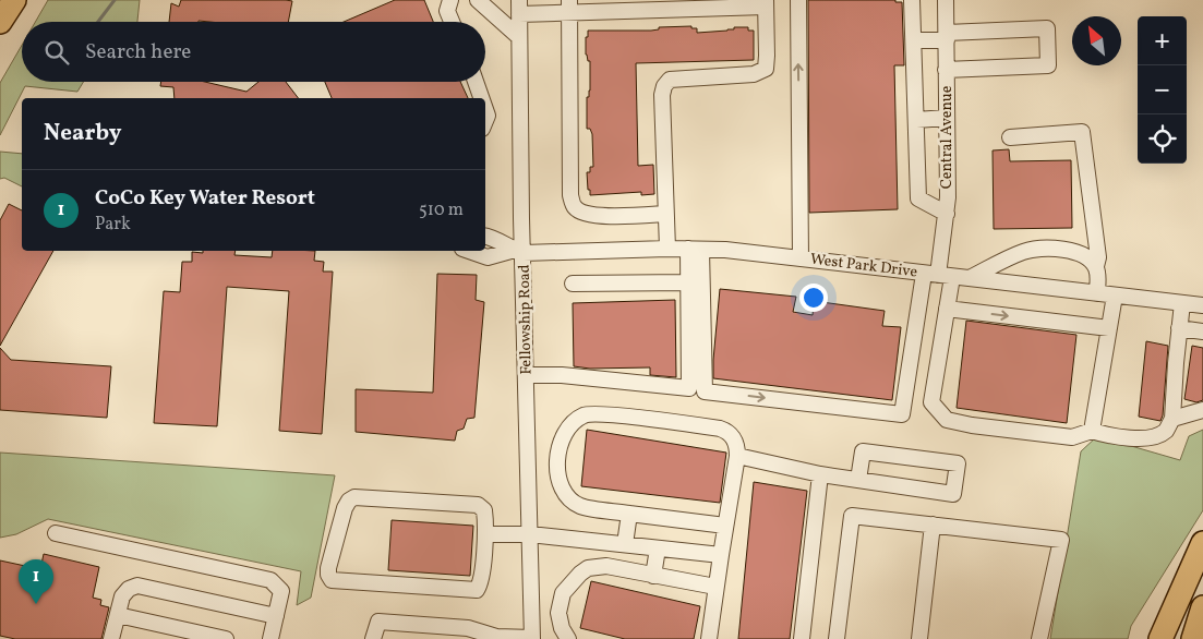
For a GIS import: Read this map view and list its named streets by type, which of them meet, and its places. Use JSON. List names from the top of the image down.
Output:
{
  "streets": {
    "street": ["Central Avenue", "West Park Drive", "Fellowship Road"]
  },
  "crossings": [
    ["Central Avenue", "West Park Drive"],
    ["West Park Drive", "Fellowship Road"]
  ],
  "north": "top left",
  "page": {
    "map_buttons": ["+", "−"],
    "search": "Search here",
    "heading": "Nearby",
    "list": [
      {
        "mark": "1",
        "name": "CoCo Key Water Resort",
        "note": "Park",
        "value": "510 m"
      }
    ],
    "pins": "1"
  }
}
